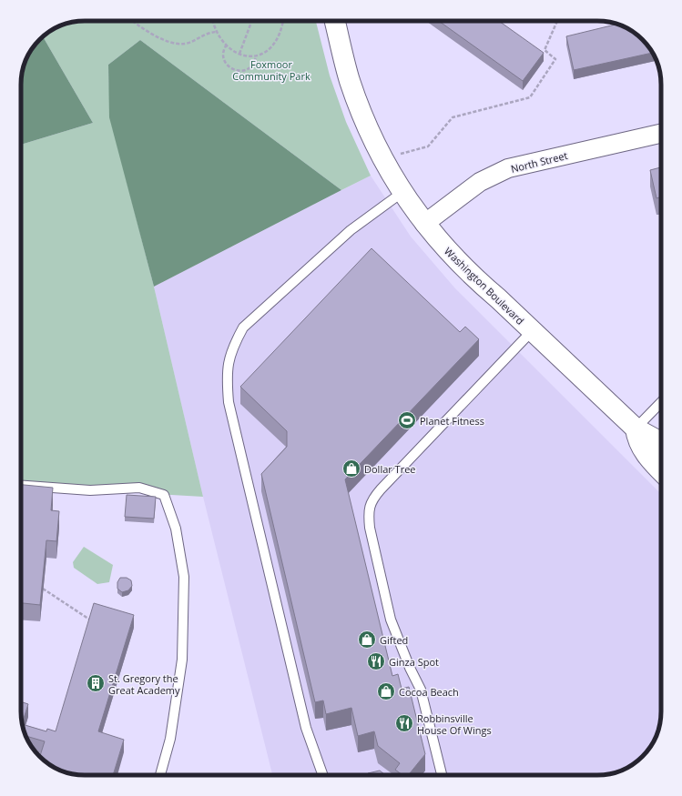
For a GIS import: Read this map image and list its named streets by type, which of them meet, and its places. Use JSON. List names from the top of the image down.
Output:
{
  "streets": {
    "street": ["North Street", "Washington Boulevard"]
  },
  "crossings": [
    ["North Street", "Washington Boulevard"]
  ],
  "parks": ["Foxmoor Community Park"],
  "places": {
    "sports": ["Planet Fitness"],
    "shop": ["Dollar Tree", "Gifted", "Cocoa Beach"],
    "restaurant": ["Ginza Spot", "Robbinsville House Of Wings"],
    "building": ["St. Gregory the Great Academy"]
  }
}
